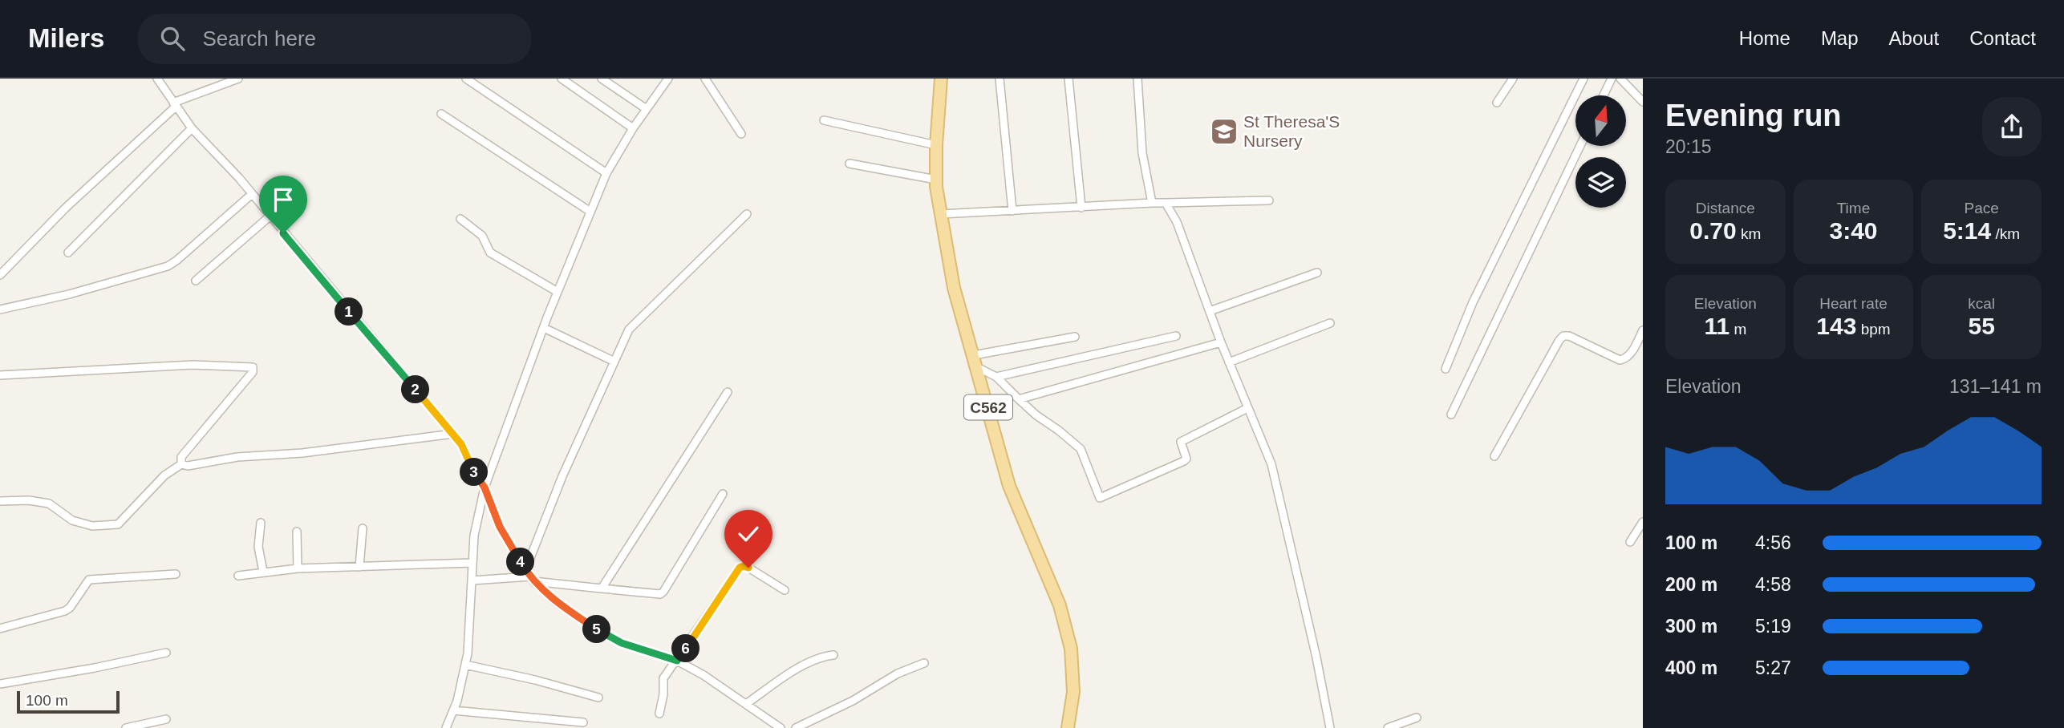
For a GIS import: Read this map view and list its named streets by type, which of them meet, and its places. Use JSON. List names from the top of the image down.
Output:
{
  "streets": {
    "main road": ["C562"]
  },
  "places": {
    "school or university": ["St Theresa'S Nursery"]
  },
  "scale_bar": "100 m",
  "north": "top",
  "page": {
    "header": "Milers",
    "search": "Search here",
    "nav": [
      "Home",
      "Map",
      "About",
      "Contact"
    ],
    "heading": ["Evening run", "20:15"],
    "stats": [
      ["Distance", "0.70 km"],
      ["Time", "3:40"],
      ["Pace", "5:14 /km"],
      ["Elevation", "11 m"],
      ["Heart rate", "143 bpm"],
      ["kcal", "55"]
    ],
    "pins": [
      "1",
      "2",
      "3",
      "4",
      "5",
      "6"
    ],
    "chart": ["Elevation", "131–141 m"],
    "list": [
      {
        "name": "100 m",
        "note": "4:56"
      },
      {
        "name": "200 m",
        "note": "4:58"
      },
      {
        "name": "300 m",
        "note": "5:19"
      },
      {
        "name": "400 m",
        "note": "5:27"
      }
    ],
    "scale": "100 m"
  }
}
